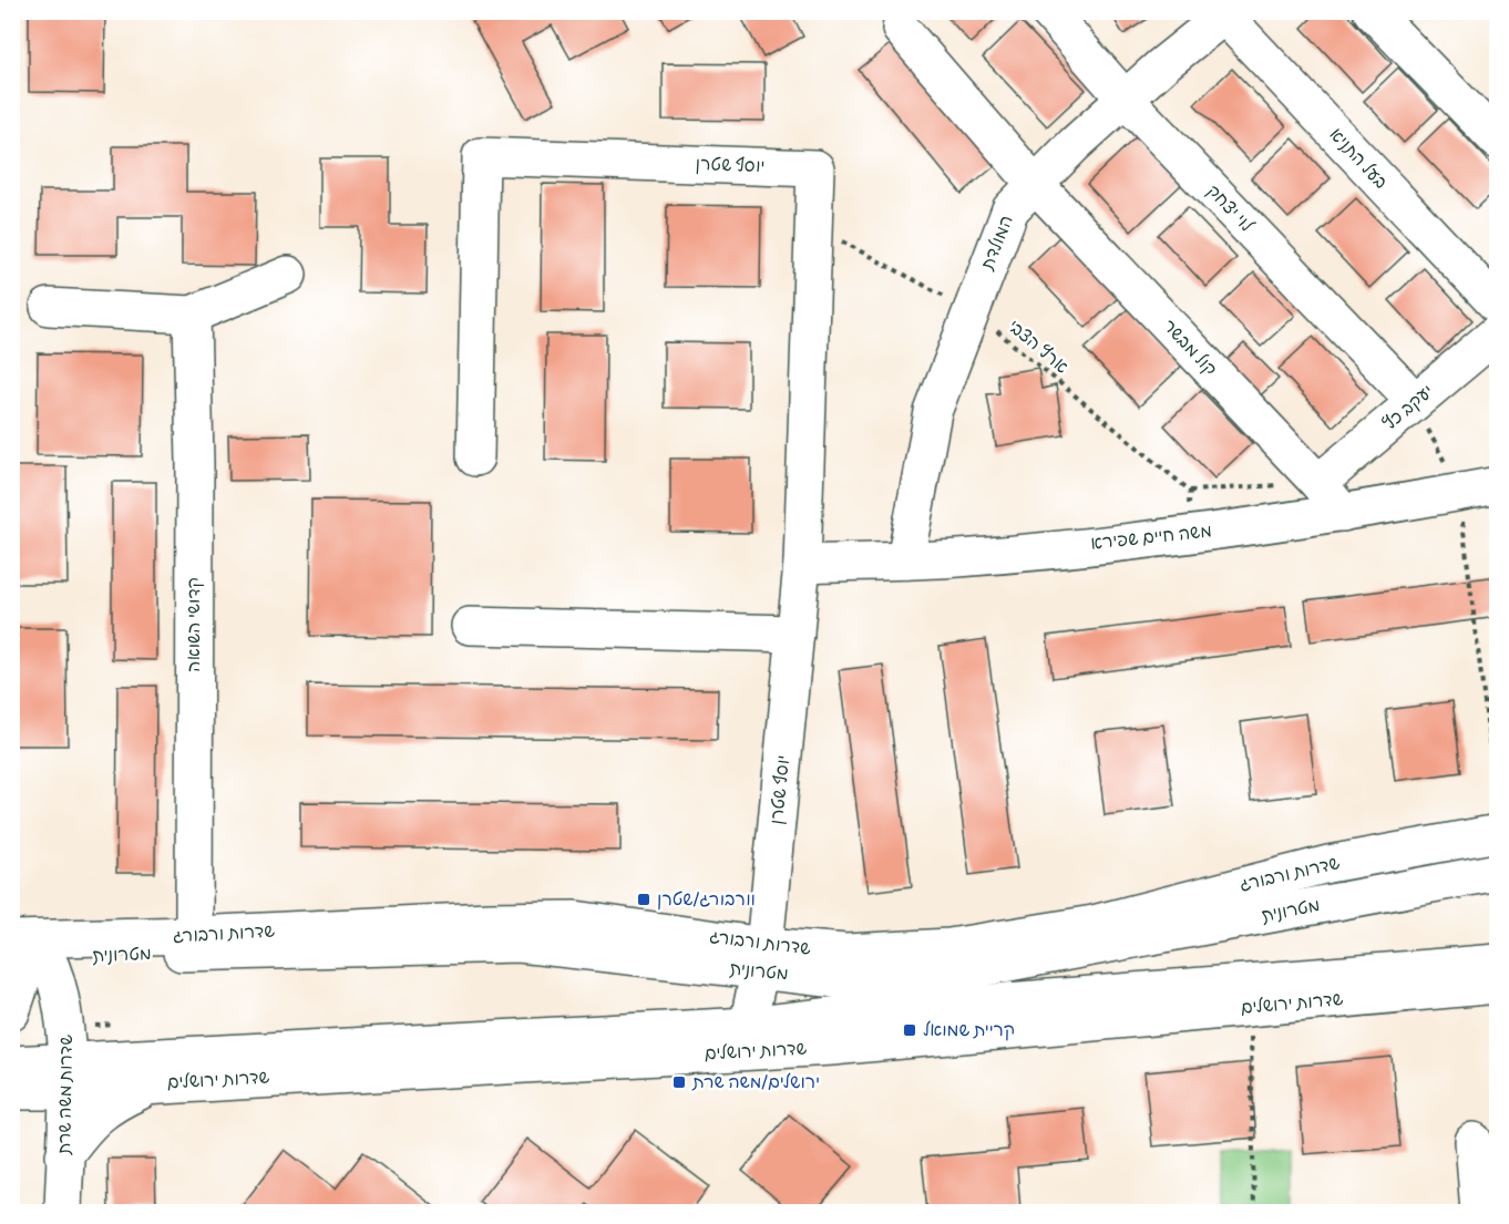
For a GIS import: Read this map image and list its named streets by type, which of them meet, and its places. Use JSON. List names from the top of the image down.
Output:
{
  "streets": {
    "street": [
      "בעל התניא",
      "יוסף שטרן",
      "לוי יצחק",
      "המולדת",
      "קול מבשר",
      "יעקב כץ",
      "משה חיים שפירא",
      "קדושי השואה",
      "שדרות ורבורג",
      "מטרונית",
      "שדרות ירושלים",
      "שדרות משה שרת"
    ],
    "path": ["ארץ הצבי"]
  },
  "crossings": [
    ["בעל התניא", "המולדת"],
    ["יוסף שטרן", "ארץ הצבי"],
    ["יוסף שטרן", "משה חיים שפירא"],
    ["יוסף שטרן", "שדרות ורבורג"],
    ["יוסף שטרן", "מטרונית"],
    ["יוסף שטרן", "שדרות ירושלים"],
    ["לוי יצחק", "המולדת"],
    ["לוי יצחק", "יעקב כץ"],
    ["המולדת", "ארץ הצבי"],
    ["המולדת", "קול מבשר"],
    ["המולדת", "משה חיים שפירא"],
    ["קול מבשר", "יעקב כץ"],
    ["קול מבשר", "משה חיים שפירא"],
    ["קדושי השואה", "שדרות ורבורג"],
    ["שדרות ורבורג", "מטרונית"],
    ["שדרות ורבורג", "שדרות משה שרת"],
    ["מטרונית", "שדרות משה שרת"],
    ["שדרות ירושלים", "שדרות משה שרת"]
  ],
  "places": {
    "transit": ["וורבורג/שטרן", "קריית שמואל", "ירושלים/משה שרת"]
  }
}
